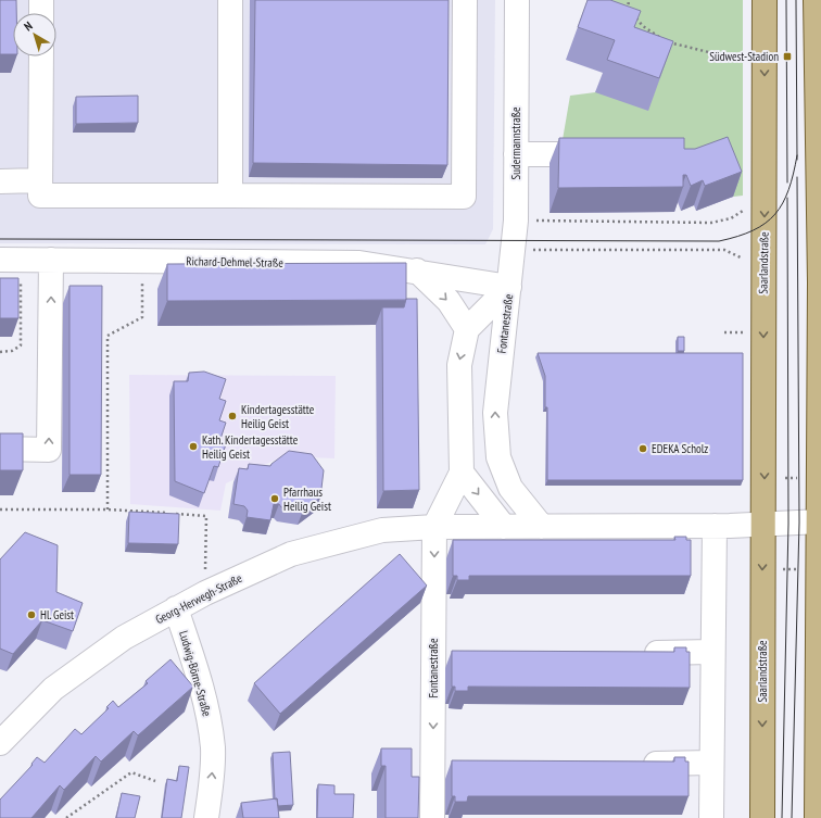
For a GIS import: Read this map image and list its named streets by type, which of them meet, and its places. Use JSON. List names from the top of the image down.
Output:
{
  "streets": {
    "main road": ["Saarlandstraße"],
    "street": [
      "Sudermannstraße",
      "Richard-Dehmel-Straße",
      "Fontanestraße",
      "Georg-Herwegh-Straße",
      "Ludwig-Börne-Straße"
    ]
  },
  "crossings": [
    ["Sudermannstraße", "Richard-Dehmel-Straße"],
    ["Sudermannstraße", "Fontanestraße"],
    ["Richard-Dehmel-Straße", "Fontanestraße"],
    ["Fontanestraße", "Georg-Herwegh-Straße"],
    ["Georg-Herwegh-Straße", "Ludwig-Börne-Straße"]
  ],
  "one_way": ["Ludwig-Börne-Straße"],
  "places": {
    "transit": ["Südwest-Stadion"],
    "other": [
      "Kindertagesstätte Heilig Geist",
      "Kath. Kindertagesstätte Heilig Geist",
      "EDEKA Scholz",
      "Pfarrhaus Heilig Geist",
      "Hl. Geist"
    ]
  },
  "north": "top left"
}
